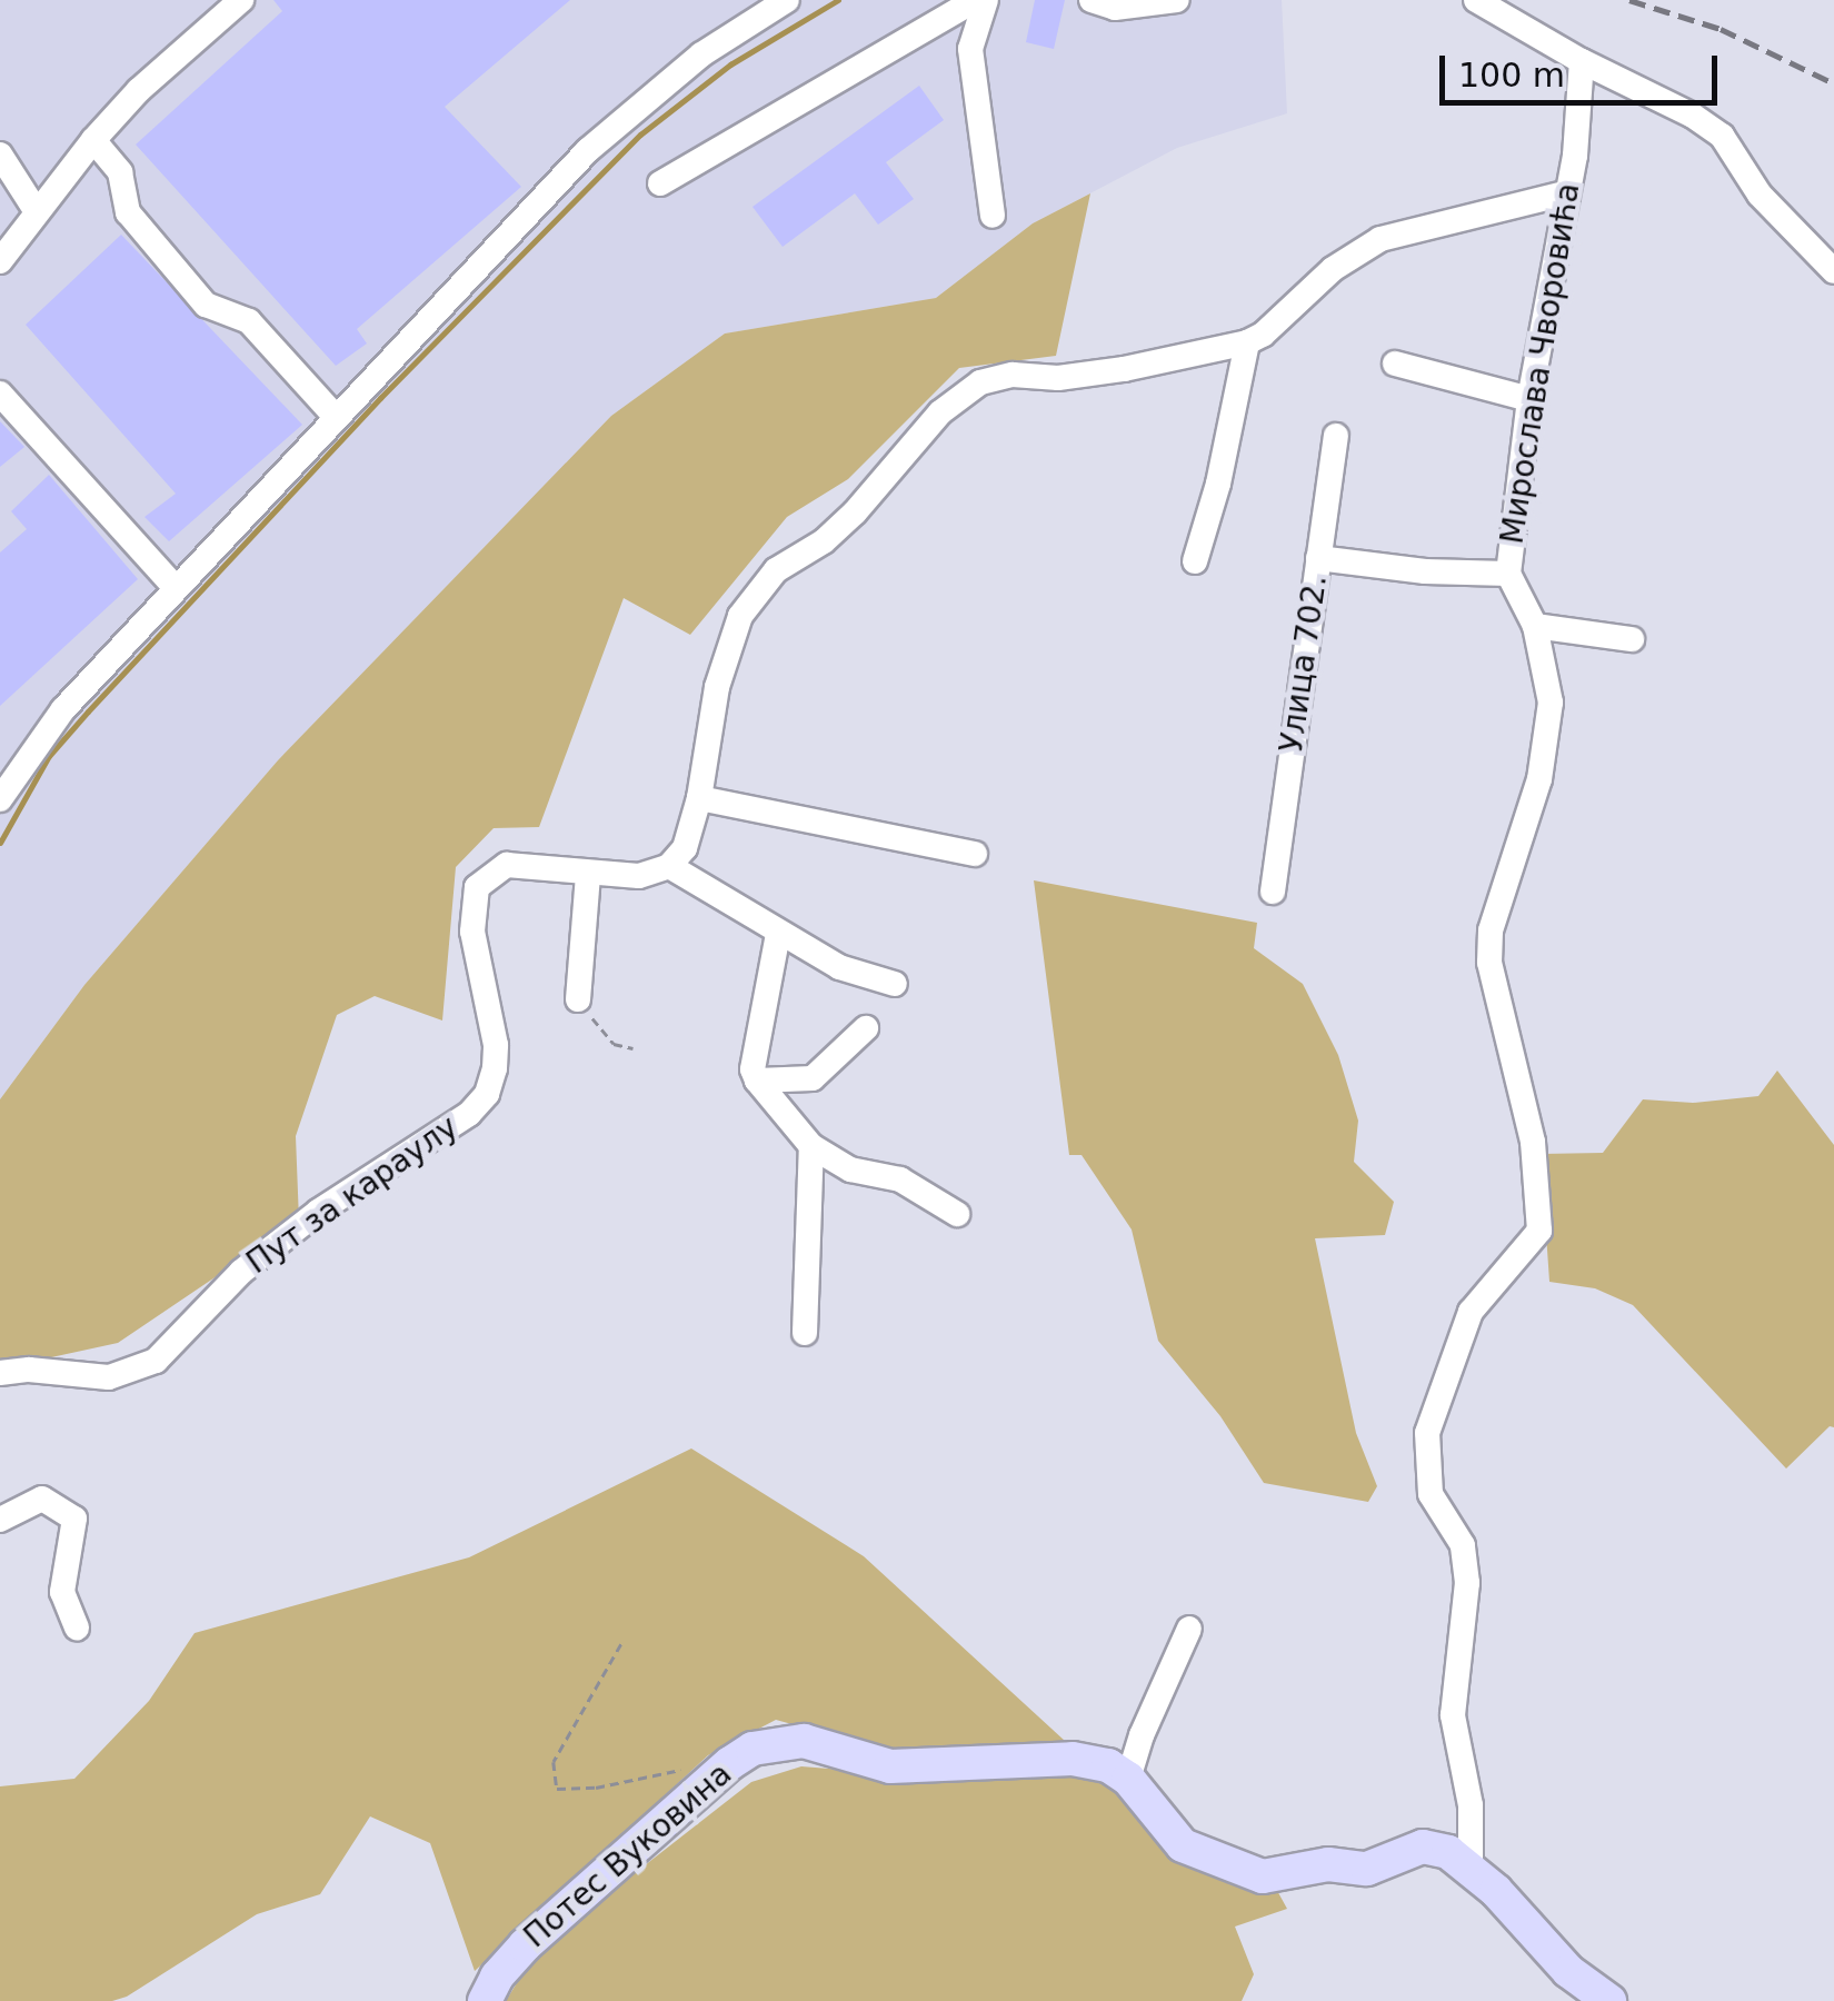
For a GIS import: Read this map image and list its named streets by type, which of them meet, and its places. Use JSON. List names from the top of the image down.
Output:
{
  "streets": {
    "main road": ["Потес Вуковина"],
    "street": ["Мирослава Чворовића", "Улица 702.", "Пут за караулу"]
  },
  "scale_bar": "100 m"
}
